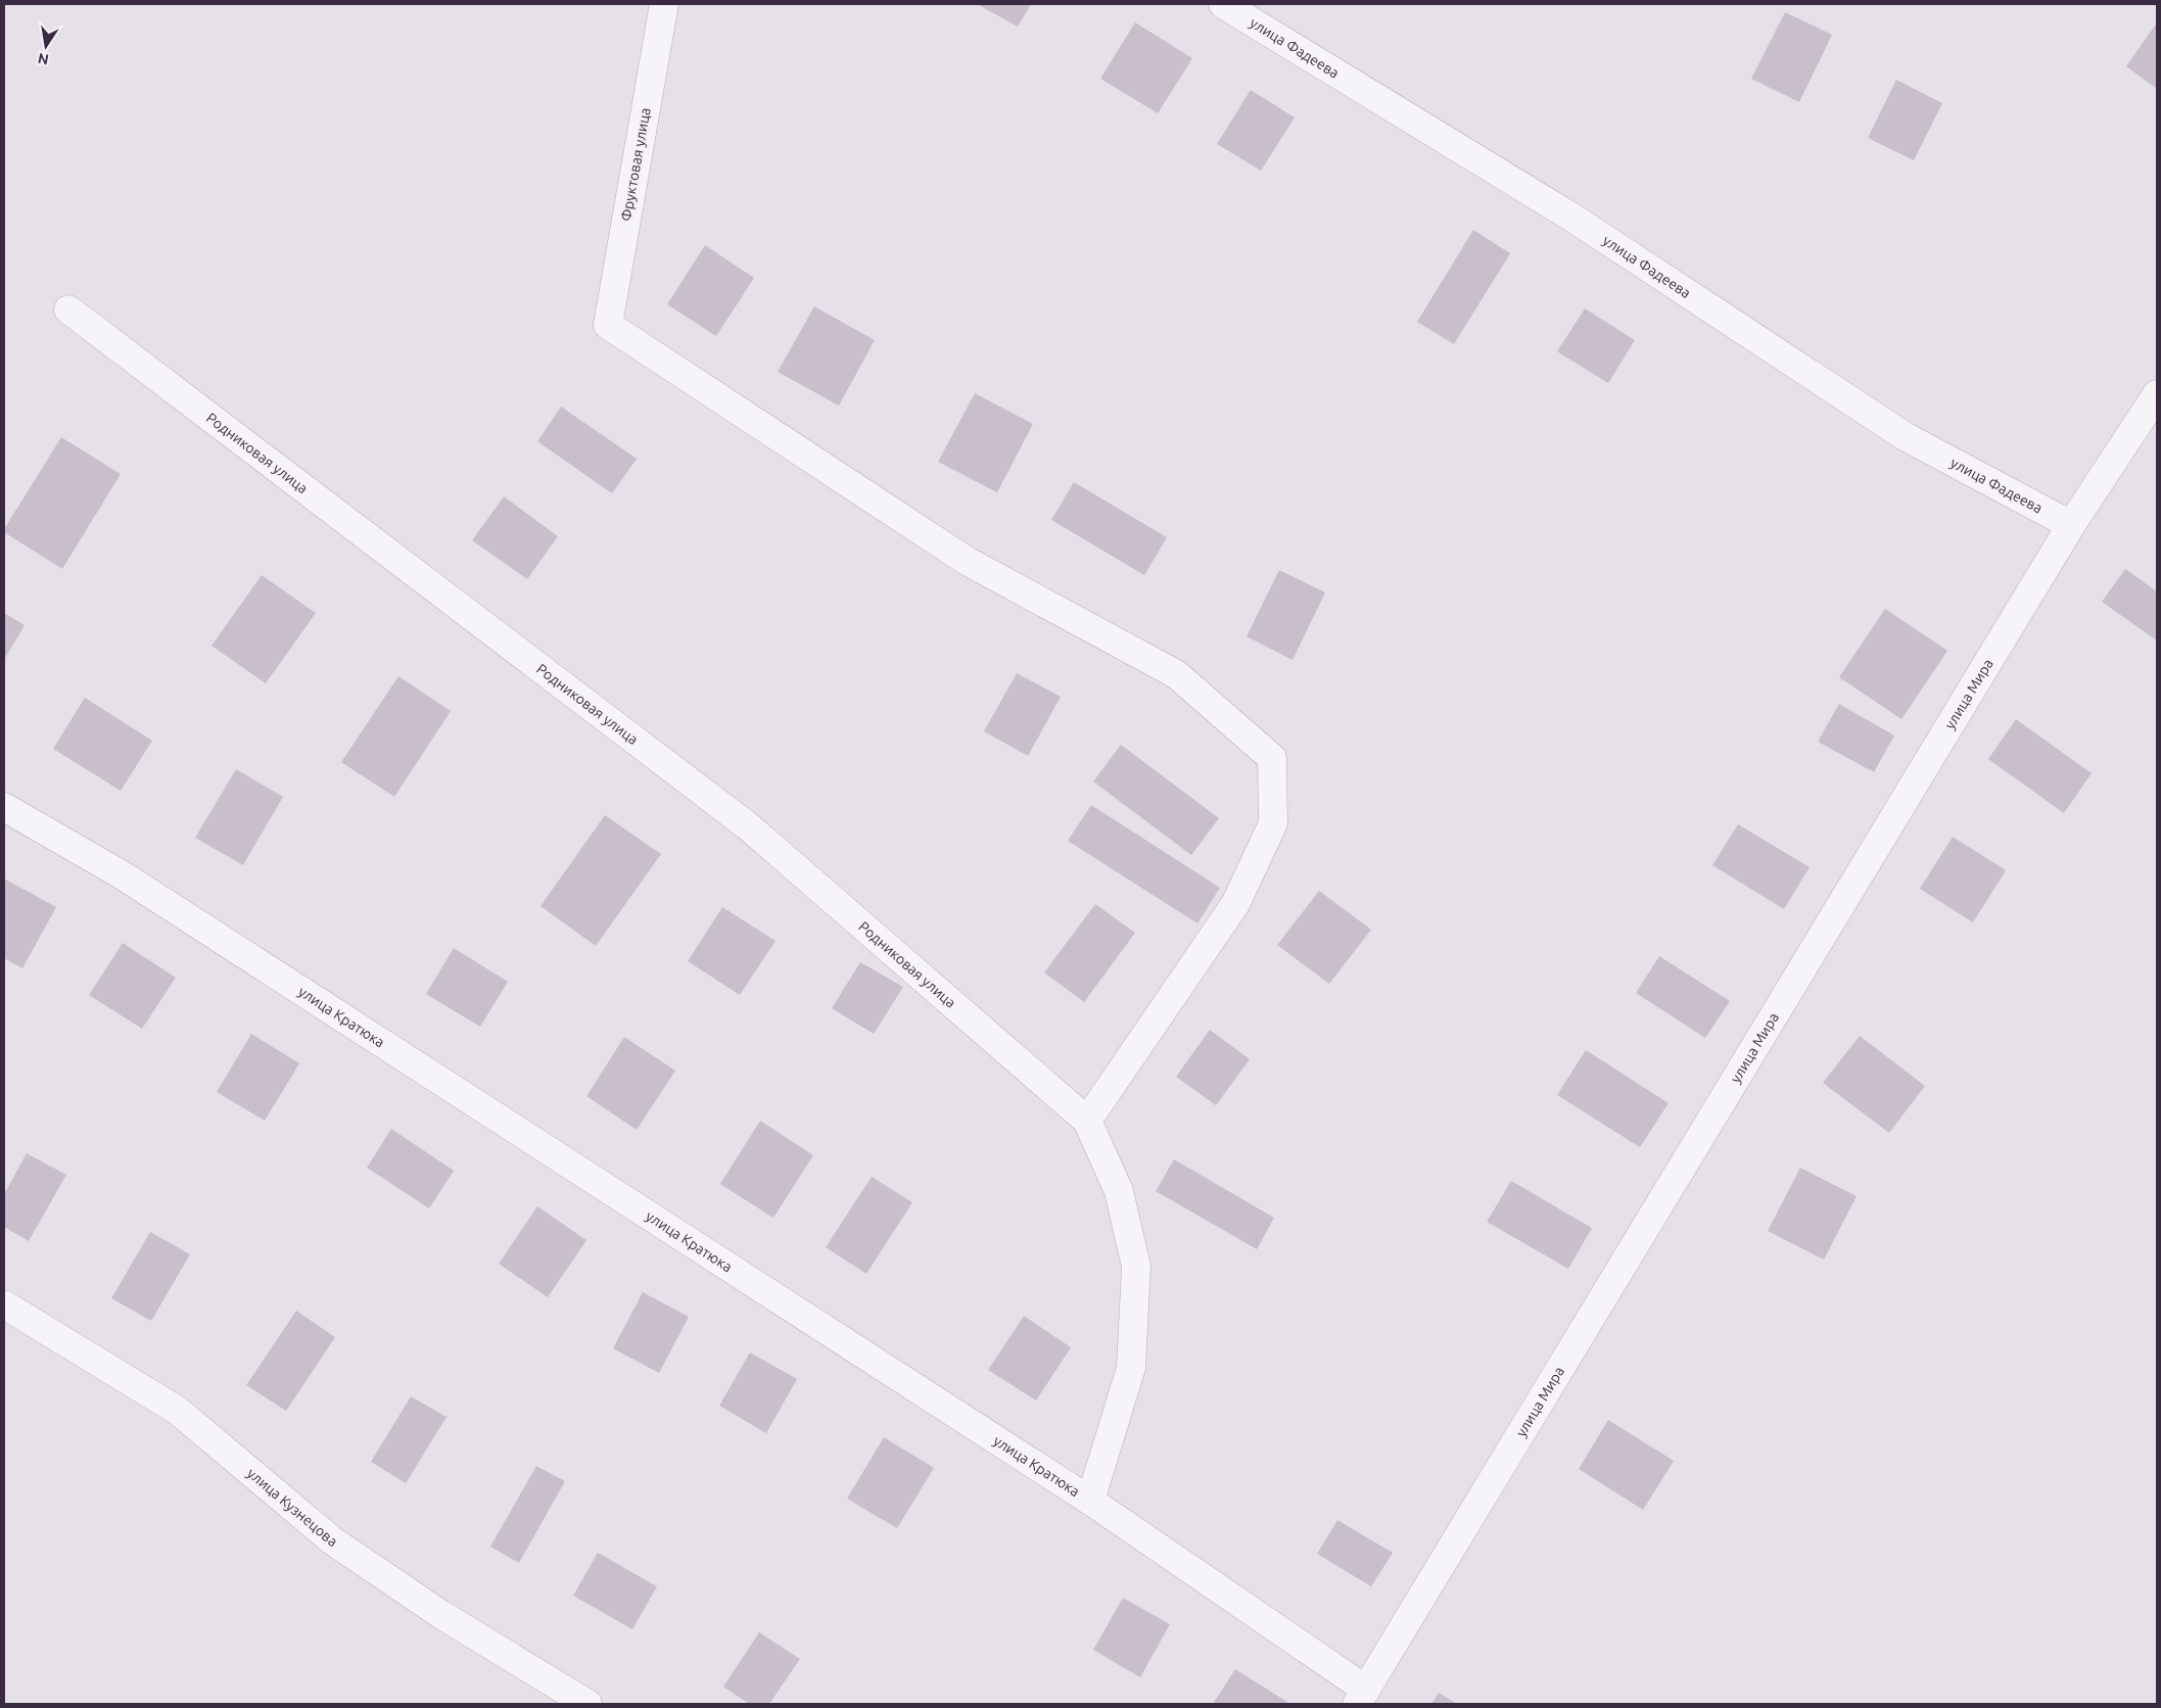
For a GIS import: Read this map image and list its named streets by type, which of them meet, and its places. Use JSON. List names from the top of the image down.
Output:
{
  "streets": {
    "street": [
      "улица Фадеева",
      "Фруктовая улица",
      "Родниковая улица",
      "улица Мира",
      "улица Кратюка",
      "улица Кузнецова"
    ]
  },
  "crossings": [
    ["улица Фадеева", "улица Мира"],
    ["Фруктовая улица", "Родниковая улица"],
    ["Родниковая улица", "улица Кратюка"],
    ["улица Мира", "улица Кратюка"]
  ],
  "north": "bottom"
}
